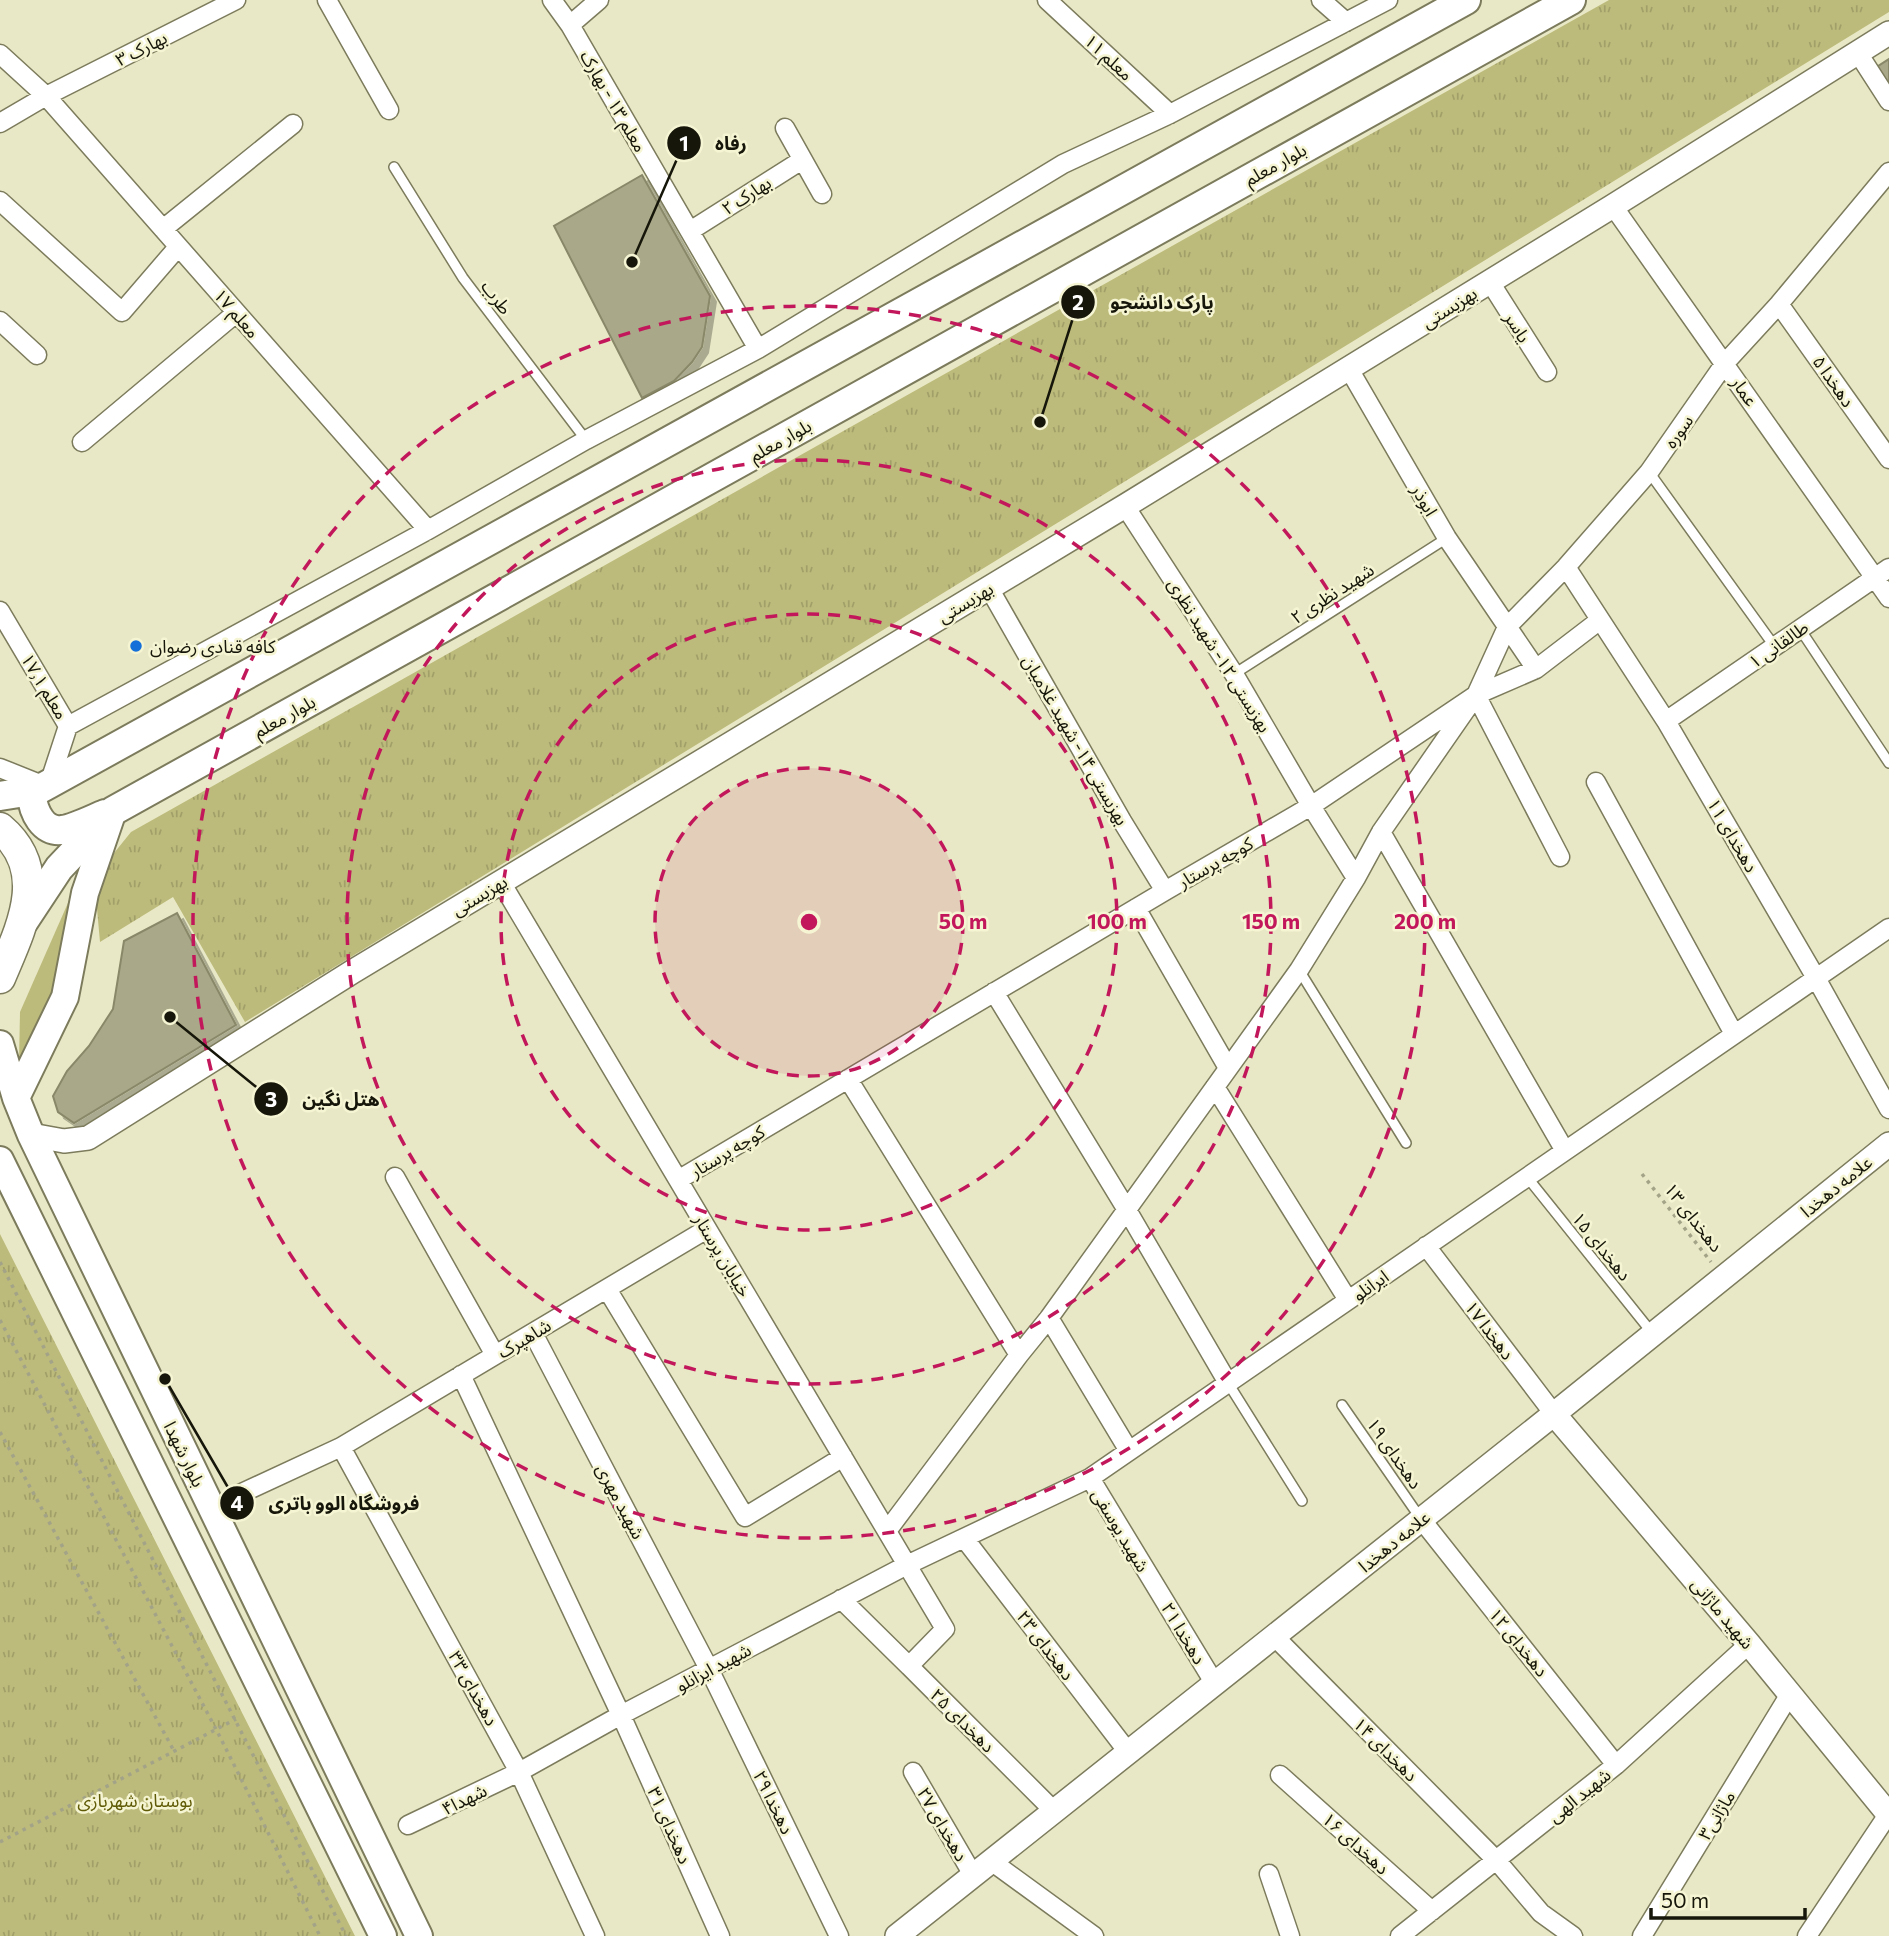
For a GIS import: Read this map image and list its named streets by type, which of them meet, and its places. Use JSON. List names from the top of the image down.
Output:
{
  "streets": {
    "main road": ["بلوار معلم", "بلوار شهدا"],
    "street": [
      "بهارک ۳",
      "معلم ۱۱",
      "معلم ۱۳ - بهارک",
      "بهارک ۲",
      "بهزیستی",
      "معلم ۱۷",
      "یاسر",
      "دهخدا ۵",
      "عمار",
      "سوره",
      "ابوذر",
      "طالقانی ۱",
      "بهزیستی ۱۲- شهید نظری",
      "معلم ۱۷٫۱",
      "بهزیستی ۱۴- شهید غلامیان",
      "دهخدای ۱۱",
      "کوچه پرستار",
      "علامه دهخدا",
      "خیابان پرستار",
      "ایرانلو",
      "دهخدا ۱۷",
      "شاهپرک",
      "شهید مهری",
      "شهید یوسفی",
      "شهید ماژانی",
      "دهخدا ۲۱",
      "دهخدای ۱۲",
      "دهخدای ۲۳",
      "شهید ایزانلو",
      "دهخدای ۳۳",
      "دهخدای ۲۵",
      "دهخدای ۱۴",
      "شهید الهی",
      "شهدا۴",
      "دهخدا ۲۹",
      "ماژانی۳",
      "دهخدای ۲۷",
      "دهخدای ۳۱",
      "دهخدای ۱۶"
    ],
    "lane": [
      "طرب",
      "شهید نظری ۲",
      "دهخدای ۱۵",
      "دهخدای ۱۹"
    ],
    "path": ["دهخدای ۱۳"]
  },
  "crossings": [
    ["بهارک ۳", "معلم ۱۷"],
    ["معلم ۱۳ - بهارک", "بهارک ۲"],
    ["بهزیستی", "یاسر"],
    ["بهزیستی", "عمار"],
    ["بهزیستی", "ابوذر"],
    ["بهزیستی", "بهزیستی ۱۲- شهید نظری"],
    ["بهزیستی", "بهزیستی ۱۴- شهید غلامیان"],
    ["بهزیستی", "خیابان پرستار"],
    ["بهزیستی", "بلوار شهدا"],
    ["دهخدا ۵", "سوره"],
    ["عمار", "سوره"],
    ["عمار", "طالقانی ۱"],
    ["سوره", "ابوذر"],
    ["سوره", "بهزیستی ۱۲- شهید نظری"],
    ["سوره", "دهخدای ۱۱"],
    ["سوره", "کوچه پرستار"],
    ["سوره", "خیابان پرستار"],
    ["ابوذر", "شهید نظری ۲"],
    ["ابوذر", "کوچه پرستار"],
    ["شهید نظری ۲", "بهزیستی ۱۲- شهید نظری"],
    ["طالقانی ۱", "دهخدای ۱۱"],
    ["بهزیستی ۱۲- شهید نظری", "کوچه پرستار"],
    ["بهزیستی ۱۴- شهید غلامیان", "کوچه پرستار"],
    ["دهخدای ۱۱", "کوچه پرستار"],
    ["دهخدای ۱۱", "ایرانلو"],
    ["کوچه پرستار", "خیابان پرستار"],
    ["علامه دهخدا", "دهخدای ۱۳"],
    ["علامه دهخدا", "دهخدای ۱۵"],
    ["علامه دهخدا", "دهخدا ۱۷"],
    ["علامه دهخدا", "دهخدای ۱۹"],
    ["علامه دهخدا", "شهید ماژانی"],
    ["علامه دهخدا", "دهخدا ۲۱"],
    ["علامه دهخدا", "دهخدای ۱۲"],
    ["علامه دهخدا", "دهخدای ۲۳"],
    ["علامه دهخدا", "دهخدای ۲۵"],
    ["علامه دهخدا", "دهخدای ۱۴"],
    ["علامه دهخدا", "دهخدای ۲۷"],
    ["دهخدای ۱۵", "ایرانلو"],
    ["خیابان پرستار", "ایرانلو"],
    ["خیابان پرستار", "شاهپرک"],
    ["خیابان پرستار", "شهید ایزانلو"],
    ["خیابان پرستار", "دهخدای ۲۵"],
    ["ایرانلو", "دهخدا ۱۷"],
    ["ایرانلو", "شهید یوسفی"],
    ["ایرانلو", "دهخدای ۲۳"],
    ["ایرانلو", "شهید ایزانلو"],
    ["دهخدا ۱۷", "شهید ماژانی"],
    ["شاهپرک", "شهید مهری"],
    ["شاهپرک", "دهخدای ۳۳"],
    ["شاهپرک", "دهخدای ۳۱"],
    ["دهخدای ۱۹", "دهخدای ۱۲"],
    ["شهید مهری", "شهید ایزانلو"],
    ["شهید مهری", "دهخدا ۲۹"],
    ["شهید یوسفی", "دهخدا ۲۱"],
    ["شهید ماژانی", "شهید الهی"],
    ["شهید ماژانی", "ماژانی۳"],
    ["دهخدای ۱۲", "شهید الهی"],
    ["شهید ایزانلو", "دهخدای ۳۳"],
    ["شهید ایزانلو", "دهخدای ۲۵"],
    ["شهید ایزانلو", "شهدا۴"],
    ["شهید ایزانلو", "دهخدا ۲۹"],
    ["شهید ایزانلو", "دهخدای ۳۱"],
    ["دهخدای ۳۳", "شهدا۴"],
    ["دهخدای ۱۴", "شهید الهی"],
    ["شهید الهی", "دهخدای ۱۶"]
  ],
  "parks": ["بوستان شهربازی"],
  "places": [
    "رفاه",
    "پارک دانشجو",
    "کافه قنادی رضوان",
    "هتل نگین",
    "فروشگاه الوو باتری"
  ],
  "scale_bar": "50 m",
  "rings": [
    "50 m",
    "100 m",
    "150 m",
    "200 m"
  ]
}
